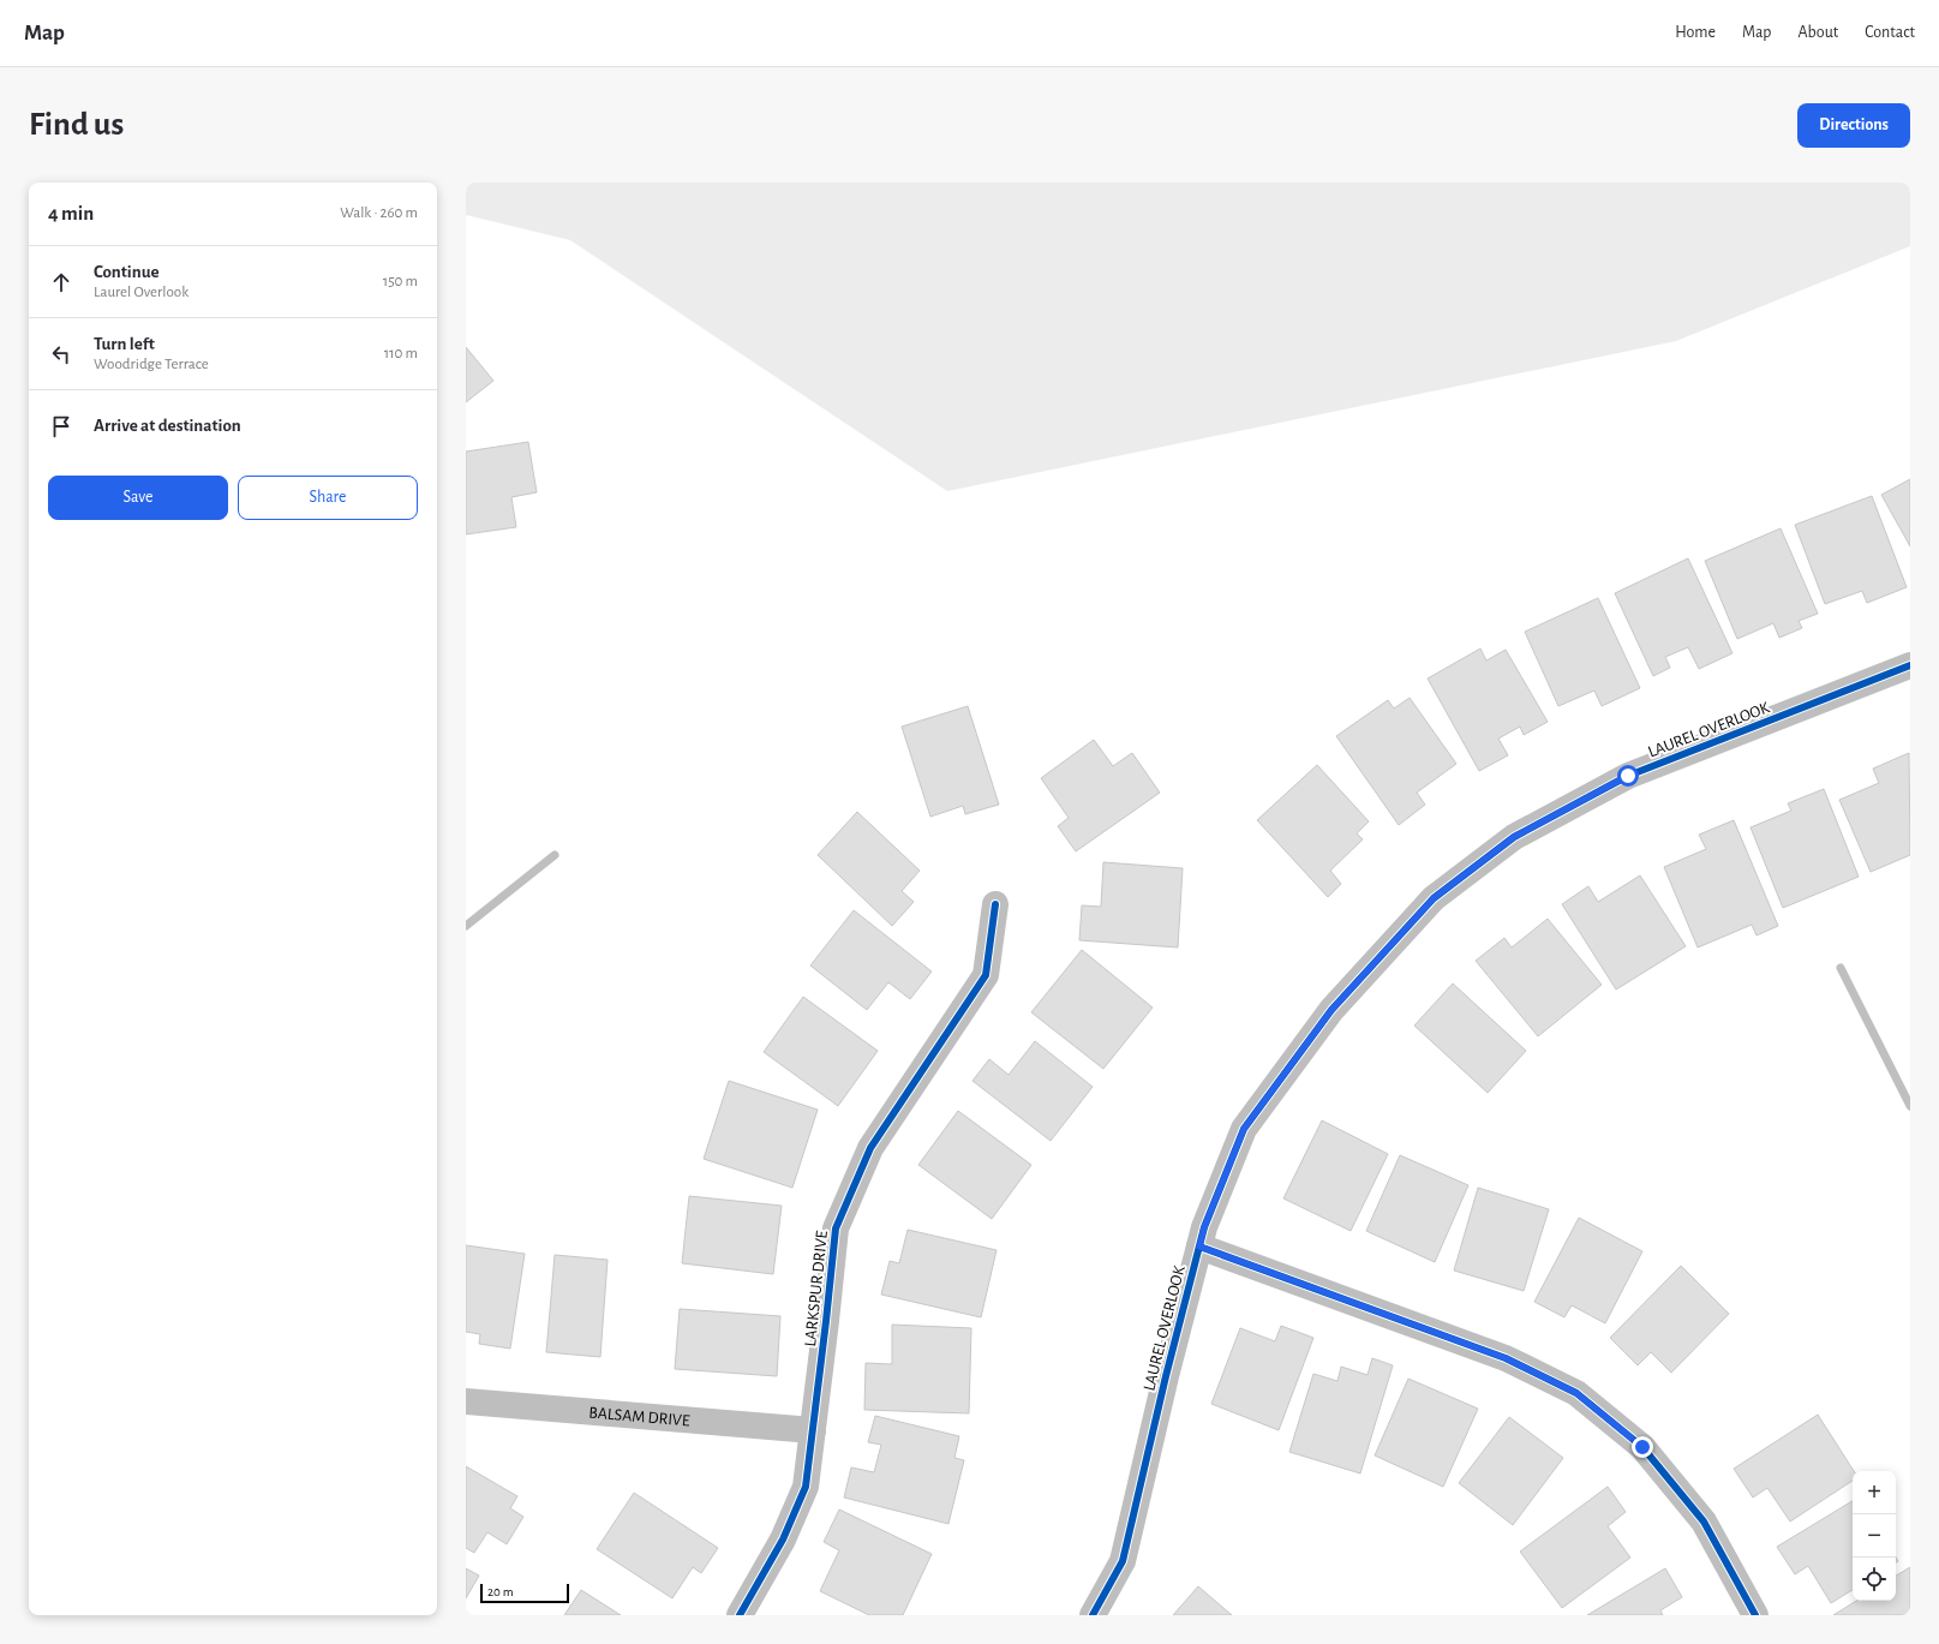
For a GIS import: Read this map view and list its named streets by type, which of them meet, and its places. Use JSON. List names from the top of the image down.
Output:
{
  "streets": {
    "street": ["LAUREL OVERLOOK", "LARKSPUR DRIVE", "BALSAM DRIVE"]
  },
  "crossings": [
    ["LARKSPUR DRIVE", "BALSAM DRIVE"]
  ],
  "scale_bar": "20 m",
  "page": {
    "header": "Map",
    "nav": [
      "Home",
      "Map",
      "About",
      "Contact"
    ],
    "buttons": [
      "Directions",
      ["Save", "Share"]
    ],
    "title": "Find us",
    "heading": ["4 min", "Walk · 260 m"],
    "list": [
      ["Continue", "Laurel Overlook", "150 m"],
      ["Turn left", "Woodridge Terrace", "110 m"],
      "Arrive at destination"
    ],
    "map_buttons": ["+", "−"],
    "scale": "20 m"
  }
}
